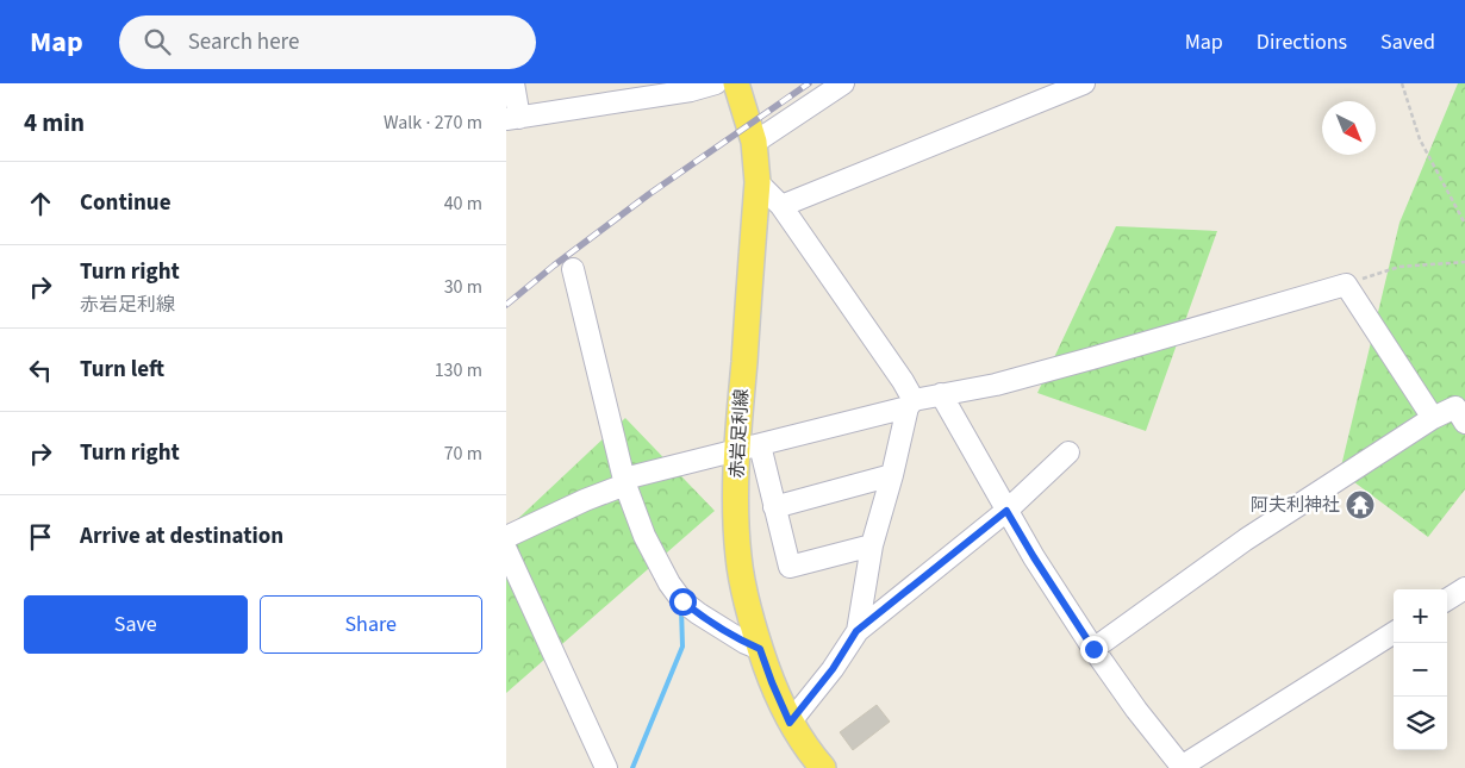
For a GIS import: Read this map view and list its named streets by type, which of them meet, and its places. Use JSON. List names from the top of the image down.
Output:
{
  "streets": {
    "main road": ["赤岩足利線"]
  },
  "places": {
    "temple": ["阿夫利神社"]
  },
  "north": "bottom right",
  "page": {
    "header": "Map",
    "search": "Search here",
    "nav": ["Map", "Directions", "Saved"],
    "heading": ["4 min", "Walk · 270 m"],
    "list": [
      ["Continue", "40 m"],
      ["Turn right", "赤岩足利線", "30 m"],
      ["Turn left", "130 m"],
      ["Turn right", "70 m"],
      "Arrive at destination"
    ],
    "buttons": ["Save", "Share"],
    "map_buttons": ["+", "−"]
  }
}
